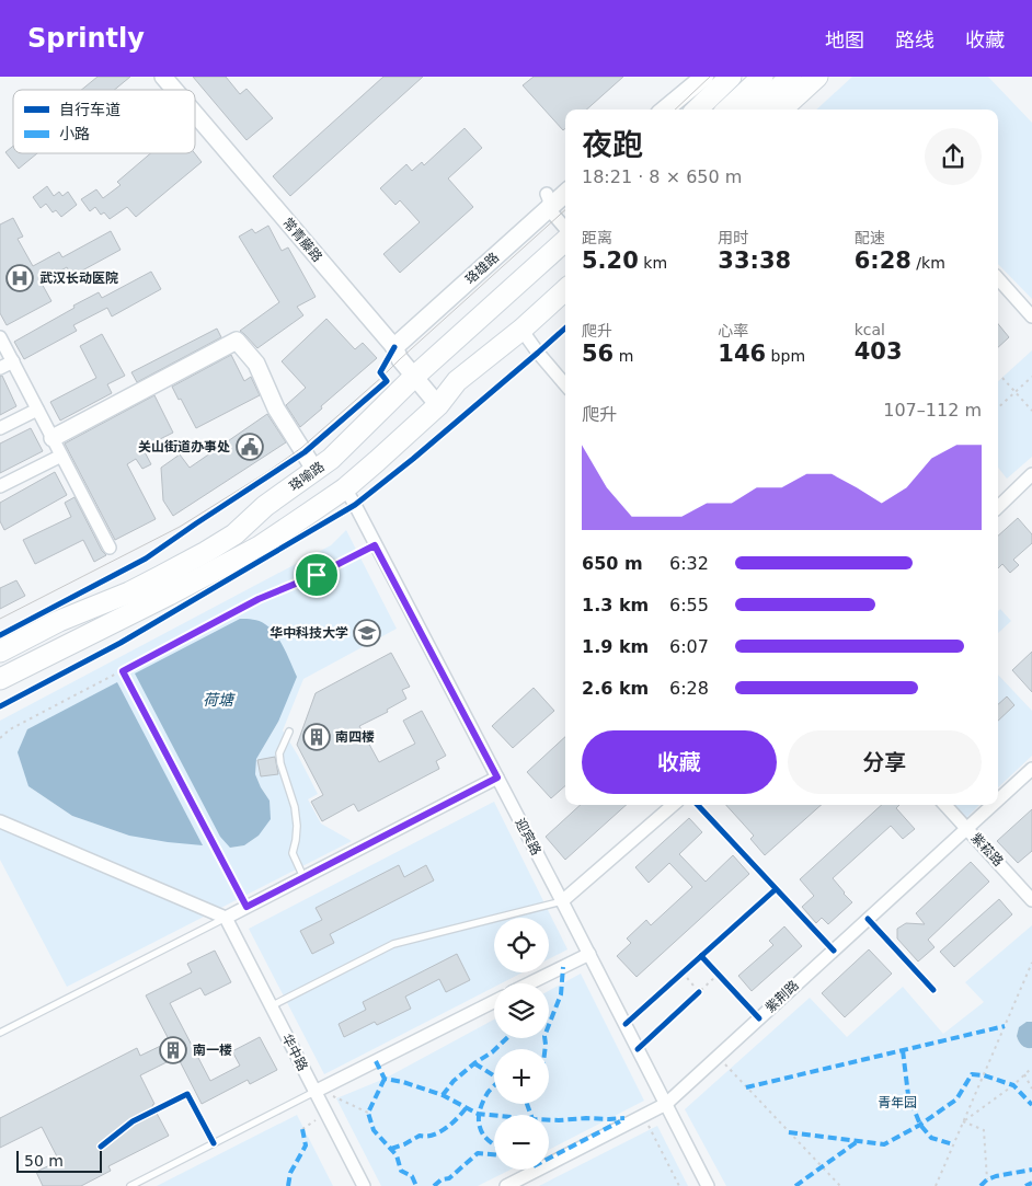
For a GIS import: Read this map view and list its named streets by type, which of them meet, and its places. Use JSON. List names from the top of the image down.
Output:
{
  "streets": {
    "highway": ["珞喻路"],
    "main road": ["珞雄路"],
    "street": [
      "常青藤路",
      "迎宾路",
      "紫菘路",
      "紫荆路",
      "华中路"
    ]
  },
  "crossings": [
    ["常青藤路", "珞雄路"],
    ["常青藤路", "珞喻路"],
    ["迎宾路", "紫荆路"],
    ["紫菘路", "紫荆路"]
  ],
  "water": ["荷塘"],
  "parks": ["青年园"],
  "places": {
    "hospital": ["武汉长动医院"],
    "public building": ["关山街道办事处"],
    "school or university": ["华中科技大学"],
    "building": ["南四楼", "南一楼"]
  },
  "legend": ["自行车道", "小路"],
  "scale_bar": "50 m",
  "page": {
    "header": "Sprintly",
    "nav": ["地图", "路线", "收藏"],
    "heading": ["夜跑", "18:21 · 8 × 650 m"],
    "stats": [
      ["距离", "5.20 km"],
      ["用时", "33:38"],
      ["配速", "6:28 /km"],
      ["爬升", "56 m"],
      ["心率", "146 bpm"],
      ["kcal", "403"]
    ],
    "chart": ["爬升", "107–112 m"],
    "list": [
      {
        "name": "650 m",
        "note": "6:32"
      },
      {
        "name": "1.3 km",
        "note": "6:55"
      },
      {
        "name": "1.9 km",
        "note": "6:07"
      },
      {
        "name": "2.6 km",
        "note": "6:28"
      }
    ],
    "buttons": ["收藏", "分享"],
    "map_buttons": ["+", "−"],
    "scale": "50 m"
  }
}
